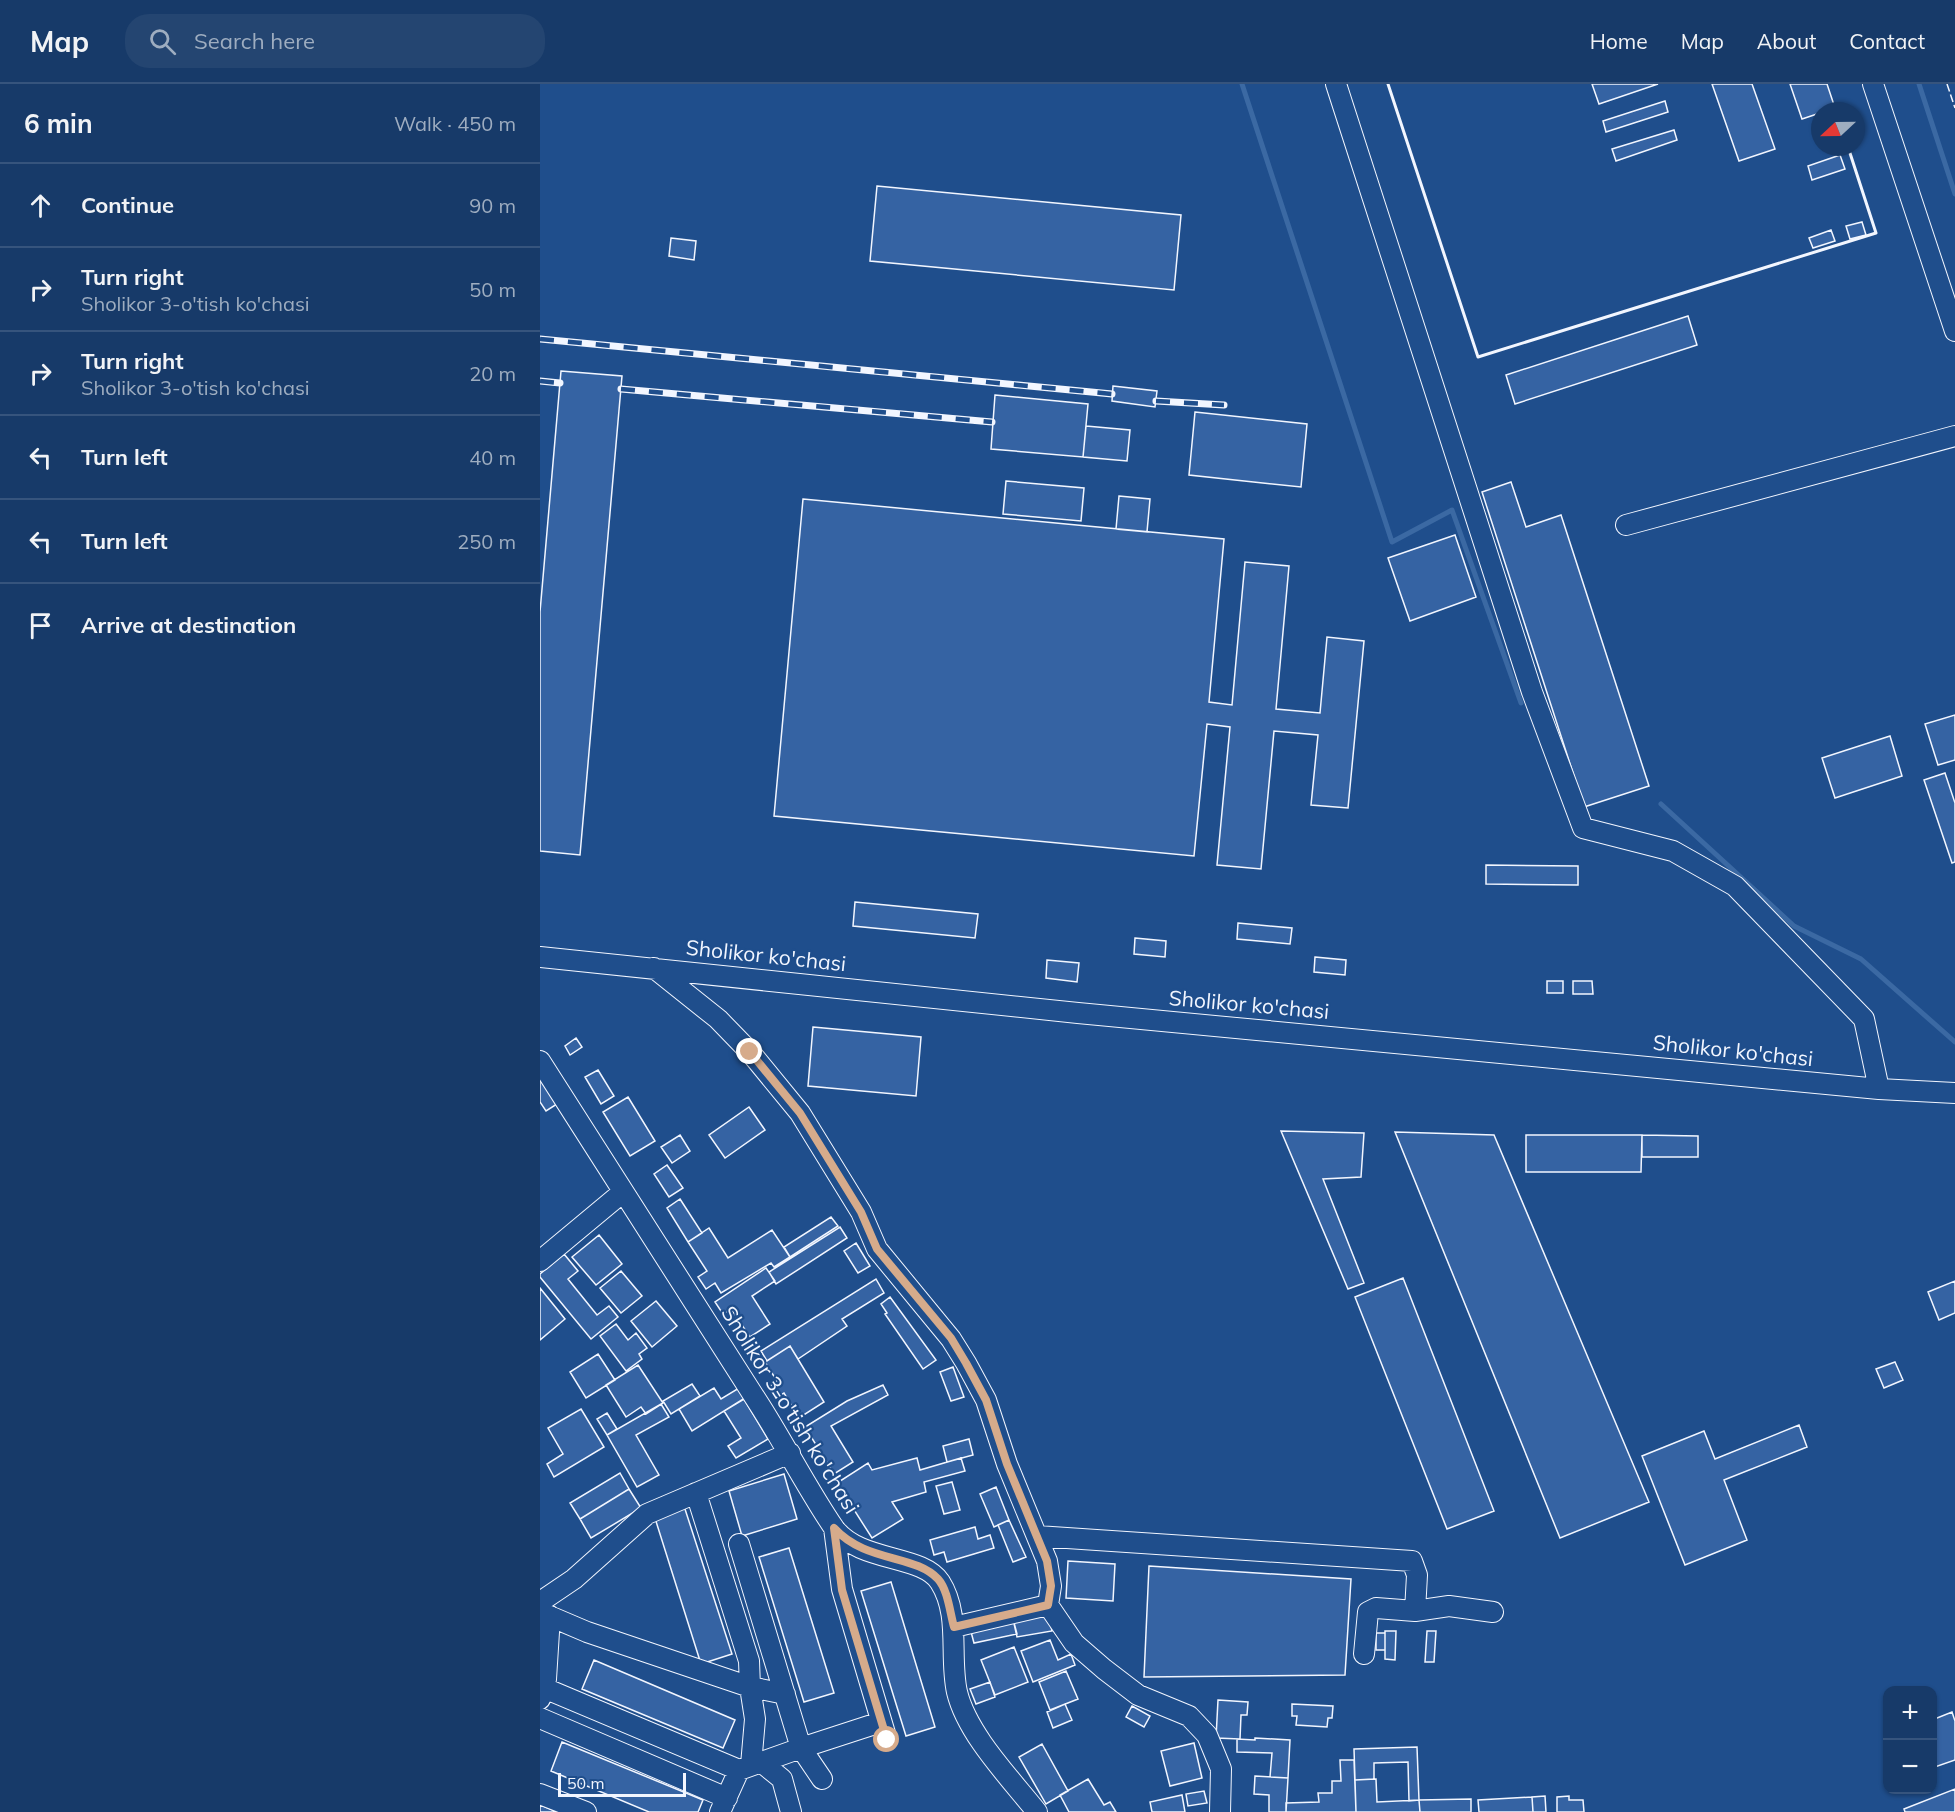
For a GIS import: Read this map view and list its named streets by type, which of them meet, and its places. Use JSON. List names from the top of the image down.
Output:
{
  "streets": {
    "street": ["Sholikor ko'chasi", "Sholikor 3-o'tish ko'chasi"]
  },
  "scale_bar": "50 m",
  "north": "left",
  "page": {
    "header": "Map",
    "search": "Search here",
    "nav": [
      "Home",
      "Map",
      "About",
      "Contact"
    ],
    "heading": ["6 min", "Walk · 450 m"],
    "list": [
      ["Continue", "90 m"],
      ["Turn right", "Sholikor 3-o'tish ko'chasi", "50 m"],
      ["Turn right", "Sholikor 3-o'tish ko'chasi", "20 m"],
      ["Turn left", "40 m"],
      ["Turn left", "250 m"],
      "Arrive at destination"
    ],
    "map_buttons": ["+", "−"],
    "scale": "50 m"
  }
}
